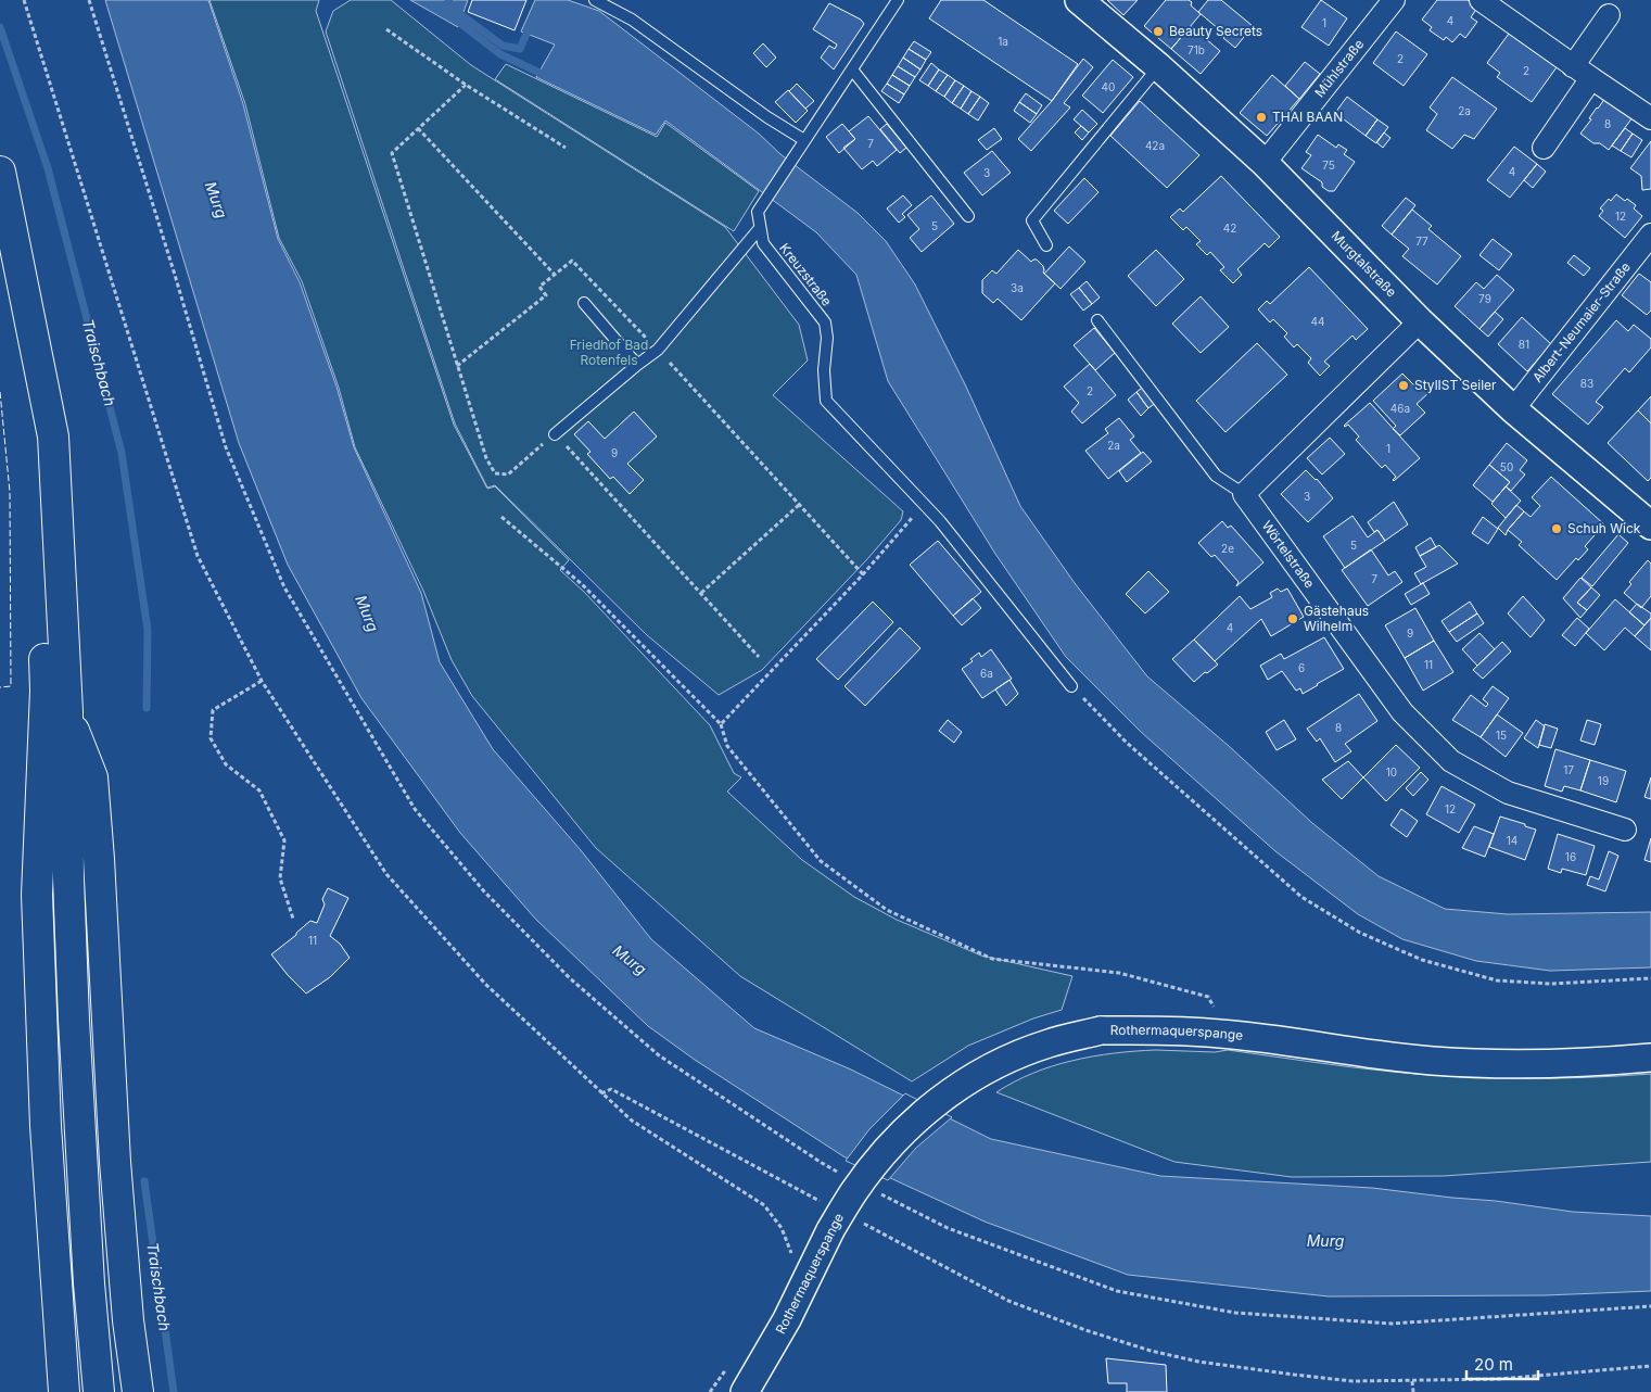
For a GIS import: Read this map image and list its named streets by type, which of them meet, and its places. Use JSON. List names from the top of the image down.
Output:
{
  "streets": {
    "street": [
      "Mühlstraße",
      "Murgtalstraße",
      "Albert-Neumaier-Straße",
      "Wörtelstraße",
      "Rothermaquerspange"
    ],
    "lane": ["Kreuzstraße"]
  },
  "crossings": [
    ["Mühlstraße", "Murgtalstraße"],
    ["Murgtalstraße", "Albert-Neumaier-Straße"]
  ],
  "water": ["Murg", "Traischbach"],
  "parks": ["Friedhof Bad Rotenfels"],
  "places": [
    "Beauty Secrets",
    "THAI BAAN",
    "StylIST Seiler",
    "Schuh Wick",
    "Gästehaus Wilhelm"
  ],
  "house_numbers": [
    "4",
    "1",
    "1a",
    "71b",
    "2",
    "2",
    "40",
    "2a",
    "8",
    "7",
    "42a",
    "75",
    "4",
    "3",
    "12",
    "5",
    "42",
    "77",
    "3a",
    "79",
    "44",
    "81",
    "83",
    "2",
    "46a",
    "2a",
    "1",
    "9",
    "50",
    "3",
    "5",
    "2e",
    "7",
    "4",
    "9",
    "11",
    "6",
    "6a",
    "8",
    "15",
    "17",
    "10",
    "19",
    "12",
    "14",
    "16",
    "11"
  ],
  "scale_bar": "20 m"
}
